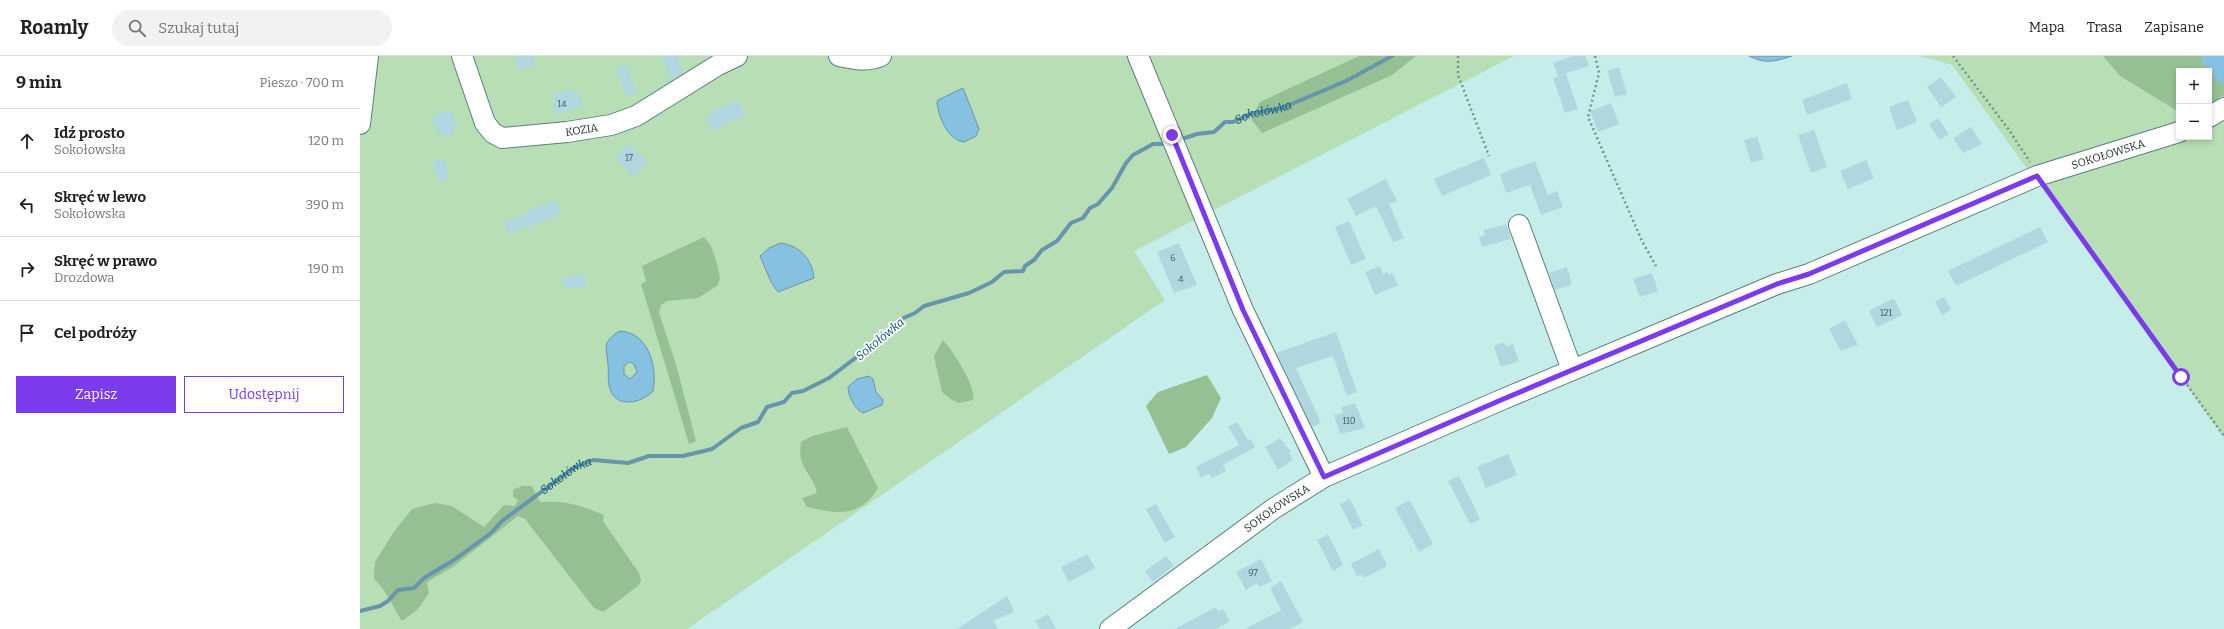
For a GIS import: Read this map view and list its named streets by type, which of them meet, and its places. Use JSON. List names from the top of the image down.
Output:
{
  "streets": {
    "street": ["KOZIA", "SOKOŁOWSKA"]
  },
  "water": ["Sokołówka"],
  "house_numbers": [
    "14",
    "17",
    "6",
    "4",
    "121",
    "110",
    "97"
  ],
  "page": {
    "header": "Roamly",
    "search": "Szukaj tutaj",
    "nav": ["Mapa", "Trasa", "Zapisane"],
    "heading": ["9 min", "Pieszo · 700 m"],
    "map_buttons": ["+", "−"],
    "list": [
      ["Idź prosto", "Sokołowska", "120 m"],
      ["Skręć w lewo", "Sokołowska", "390 m"],
      ["Skręć w prawo", "Drozdowa", "190 m"],
      "Cel podróży"
    ],
    "buttons": ["Zapisz", "Udostępnij"]
  }
}
